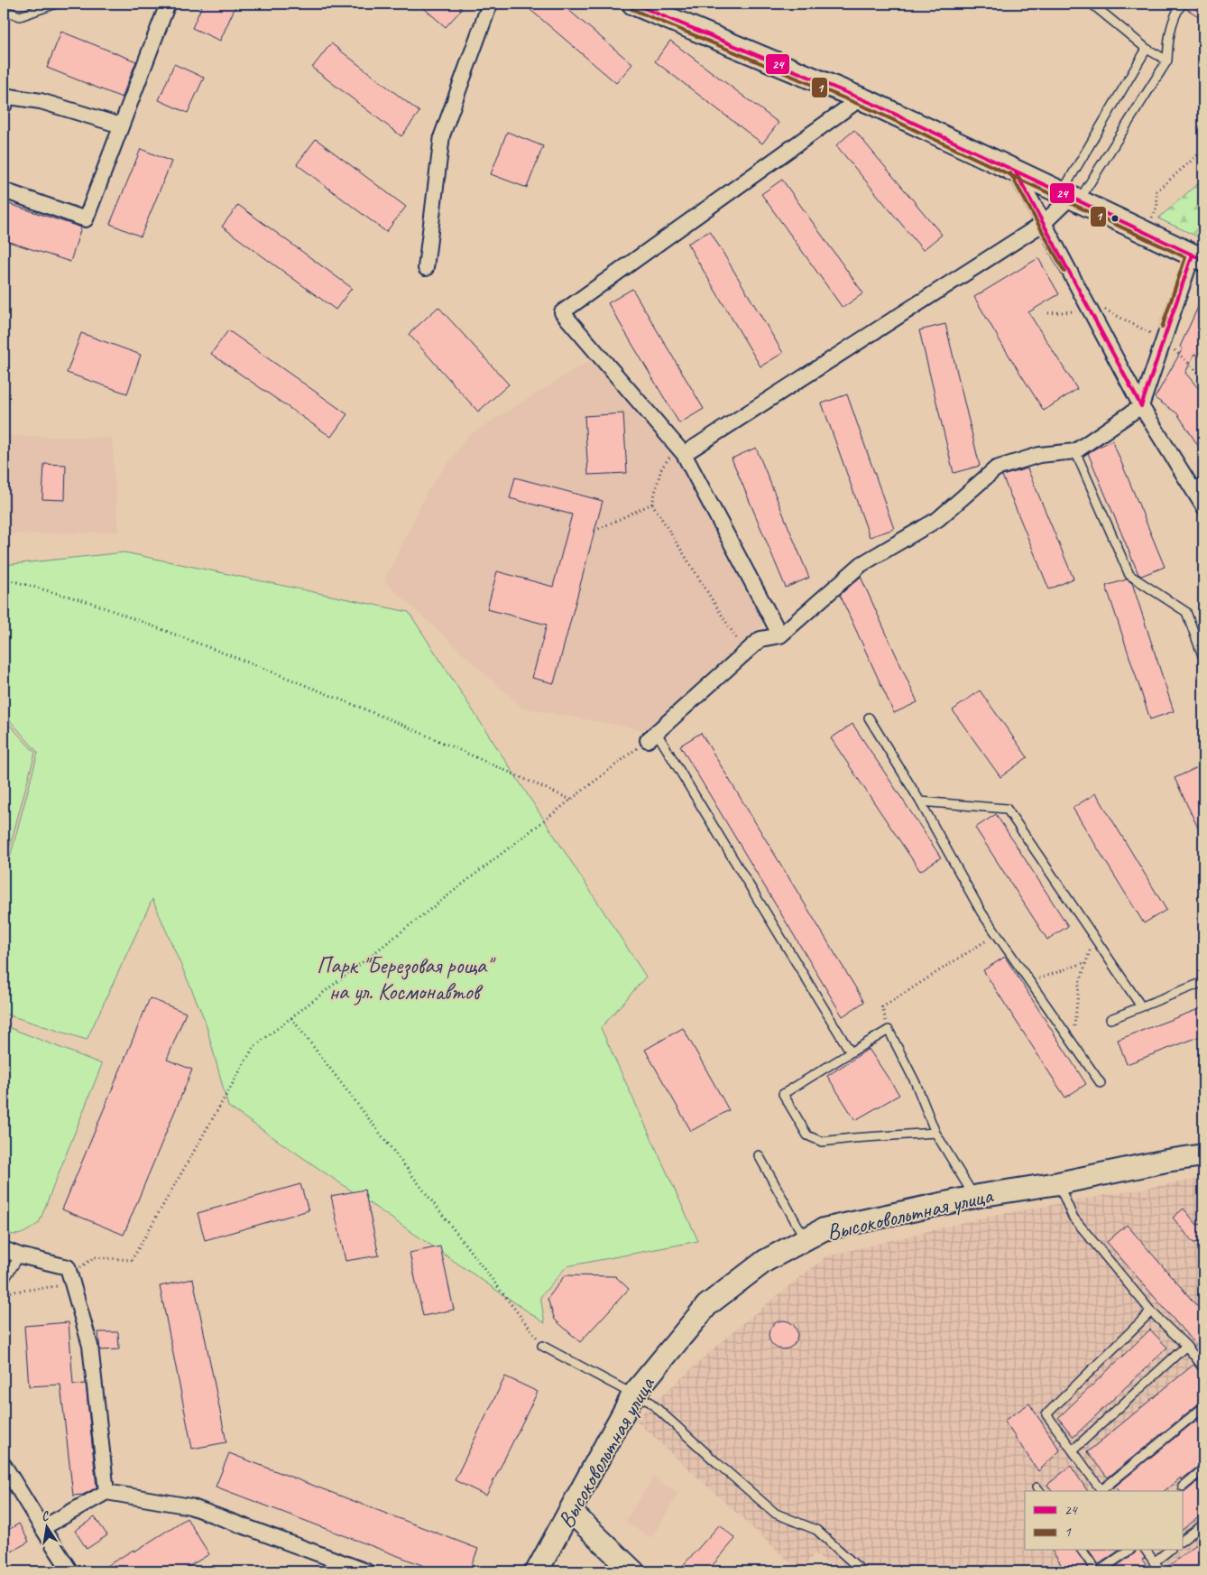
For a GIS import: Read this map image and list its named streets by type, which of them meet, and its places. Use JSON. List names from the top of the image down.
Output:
{
  "streets": {
    "main road": ["Высоковольтная улица"]
  },
  "parks": ["Парк \"Березовая роща\" на ул. Космонавтов"],
  "lines": ["transit line 24", "transit line 1"],
  "legend": ["24", "1"],
  "north": "top"
}
